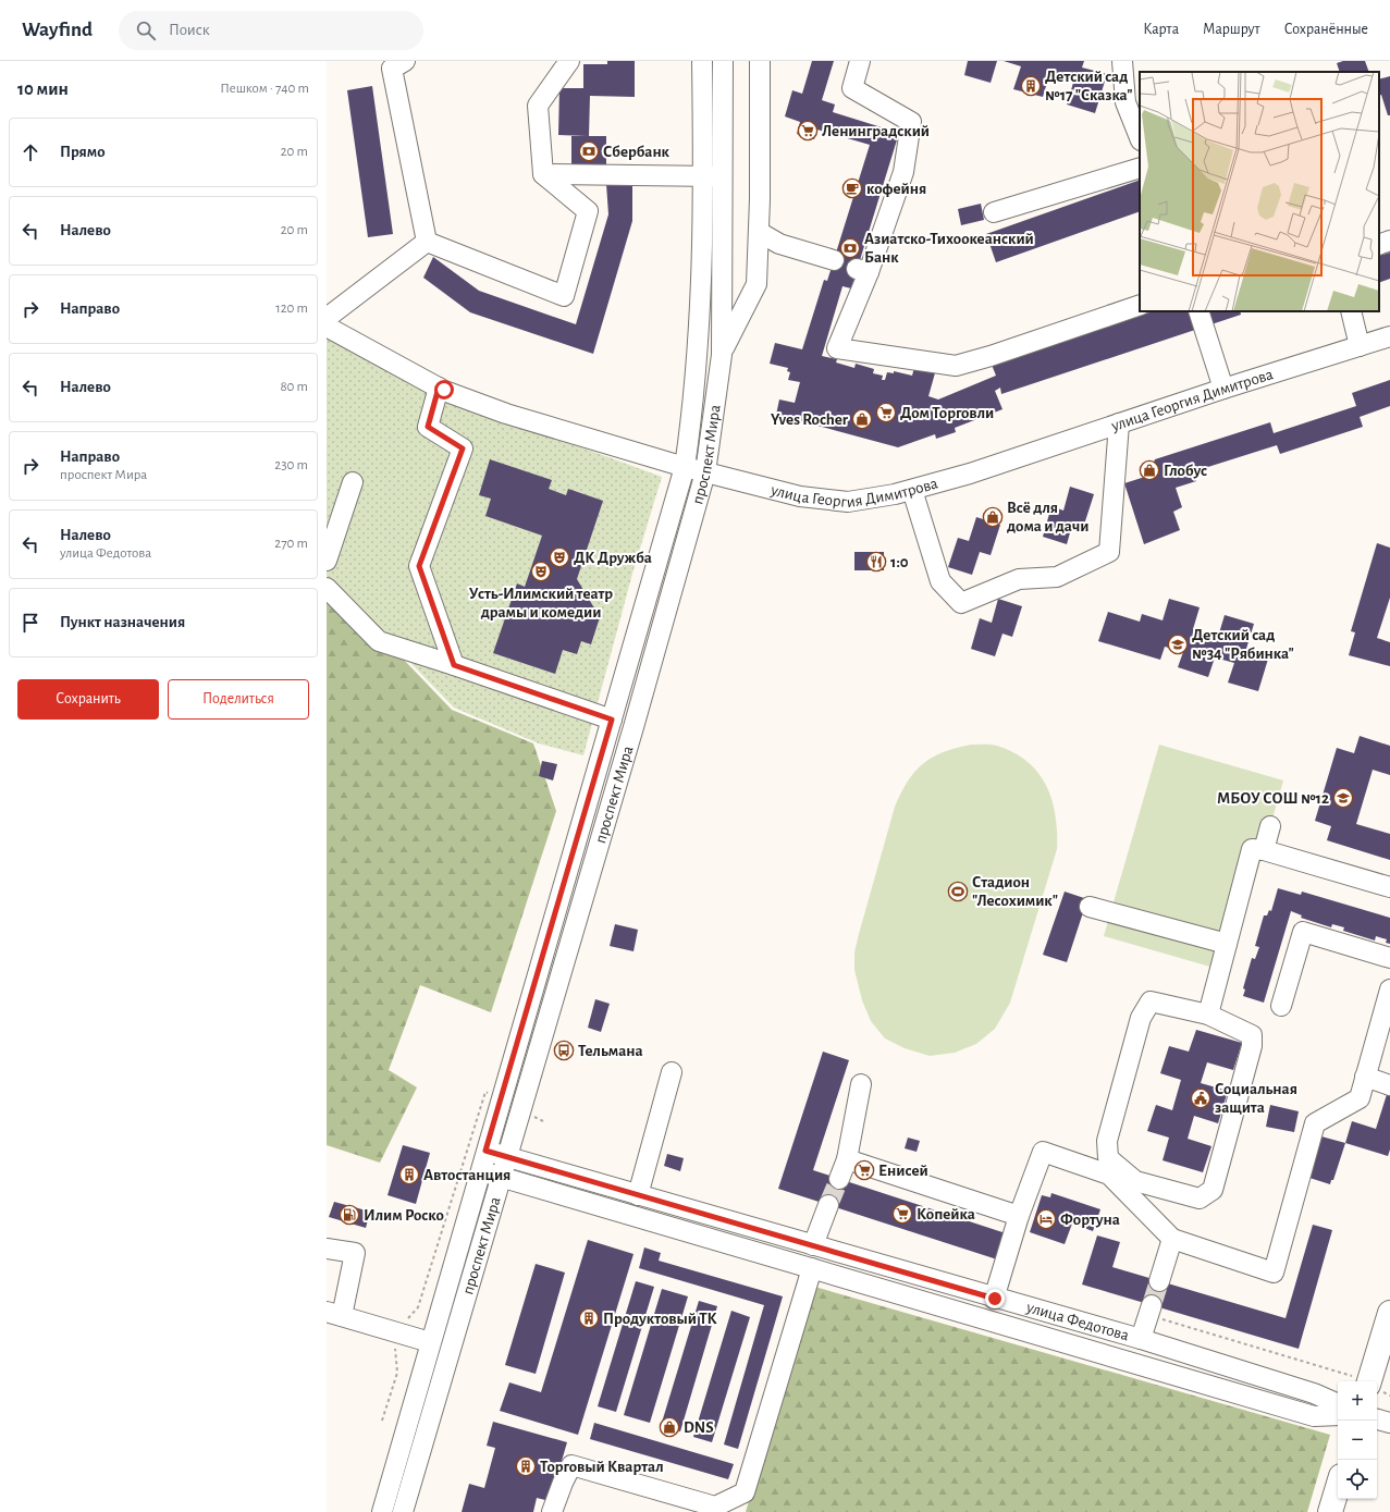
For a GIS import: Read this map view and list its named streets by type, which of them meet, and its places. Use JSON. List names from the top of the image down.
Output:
{
  "streets": {
    "street": ["улица Георгия Димитрова", "проспект Мира", "улица Федотова"]
  },
  "crossings": [
    ["улица Георгия Димитрова", "проспект Мира"],
    ["проспект Мира", "улица Федотова"]
  ],
  "places": {
    "building": [
      "Детский сад №17 \"Сказка\"",
      "Автостанция",
      "Продуктовый ТК",
      "Торговый Квартал"
    ],
    "supermarket": [
      "Ленинградский",
      "Дом Торговли",
      "Енисей",
      "Копейка"
    ],
    "bank": ["Сбербанк", "Азиатско-Тихоокеанский Банк"],
    "cafe": ["кофейня"],
    "shop": [
      "Yves Rocher",
      "Глобус",
      "Всё для дома и дачи",
      "DNS"
    ],
    "theatre": ["ДК Дружба", "Усть-Илимский театр драмы и комедии"],
    "restaurant": ["1:0"],
    "school or university": ["Детский сад №34 \"Рябинка\"", "МБОУ СОШ №12"],
    "sports": ["Стадион \"Лесохимик\""],
    "bus stop": ["Тельмана"],
    "public building": ["Социальная защита"],
    "fuel station": ["Илим Роско"],
    "hotel": ["Фортуна"]
  },
  "page": {
    "header": "Wayfind",
    "search": "Поиск",
    "nav": ["Карта", "Маршрут", "Сохранённые"],
    "heading": ["10 мин", "Пешком · 740 m"],
    "list": [
      ["Прямо", "20 m"],
      ["Налево", "20 m"],
      ["Направо", "120 m"],
      ["Налево", "80 m"],
      ["Направо", "проспект Мира", "230 m"],
      ["Налево", "улица Федотова", "270 m"],
      "Пункт назначения"
    ],
    "buttons": ["Сохранить", "Поделиться"],
    "map_buttons": ["+", "−"]
  }
}
